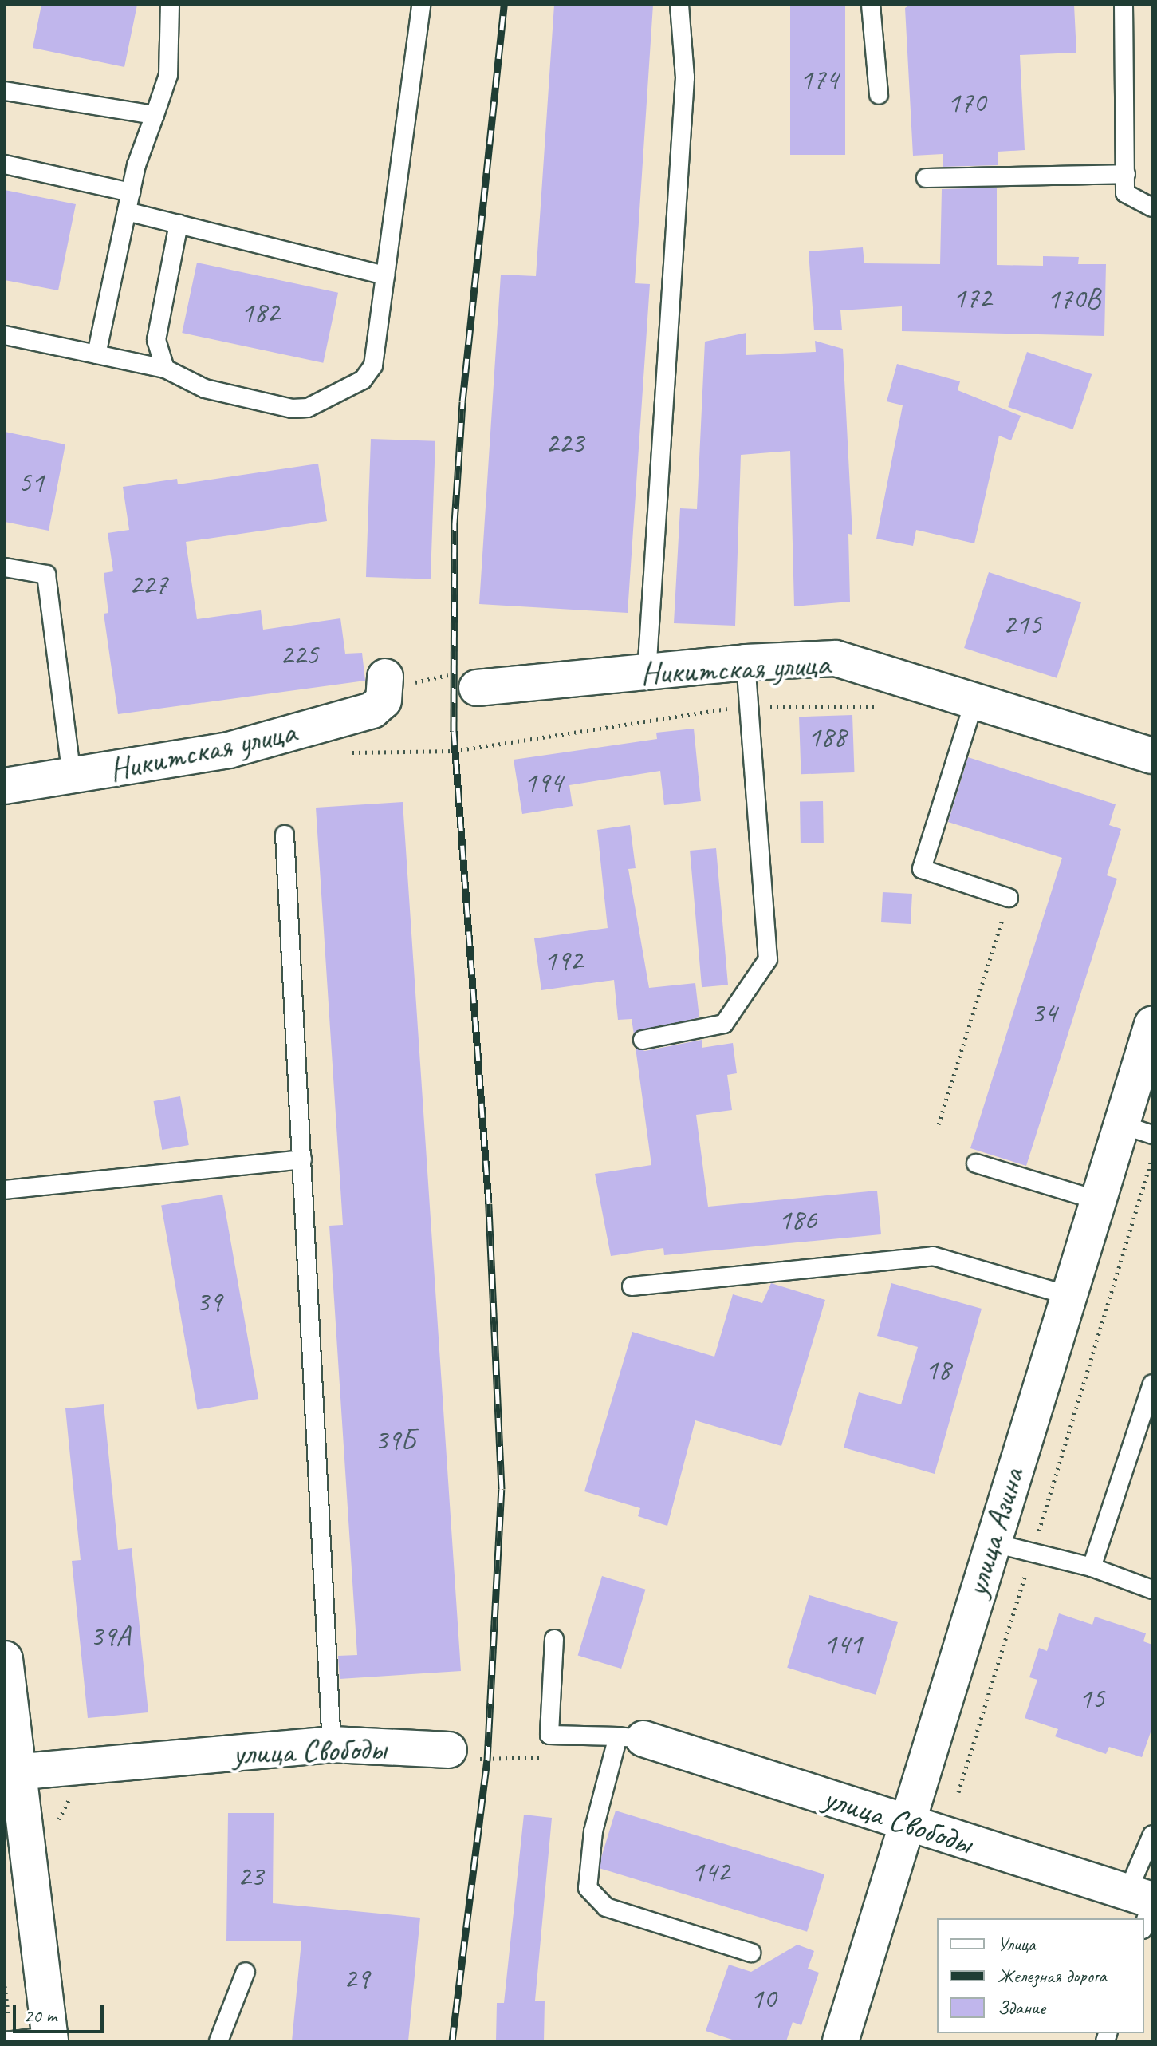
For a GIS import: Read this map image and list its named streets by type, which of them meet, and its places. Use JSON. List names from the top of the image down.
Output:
{
  "streets": {
    "street": ["Никитская улица", "улица Азина", "улица Свободы"]
  },
  "crossings": [
    ["улица Азина", "улица Свободы"]
  ],
  "house_numbers": [
    "174",
    "170",
    "172",
    "170В",
    "182",
    "223",
    "51",
    "227",
    "215",
    "225",
    "188",
    "194",
    "192",
    "34",
    "186",
    "39",
    "18",
    "39Б",
    "39А",
    "141",
    "15",
    "142",
    "23",
    "29",
    "10"
  ],
  "legend": ["Улица", "Железная дорога", "Здание"],
  "scale_bar": "20 m"
}
